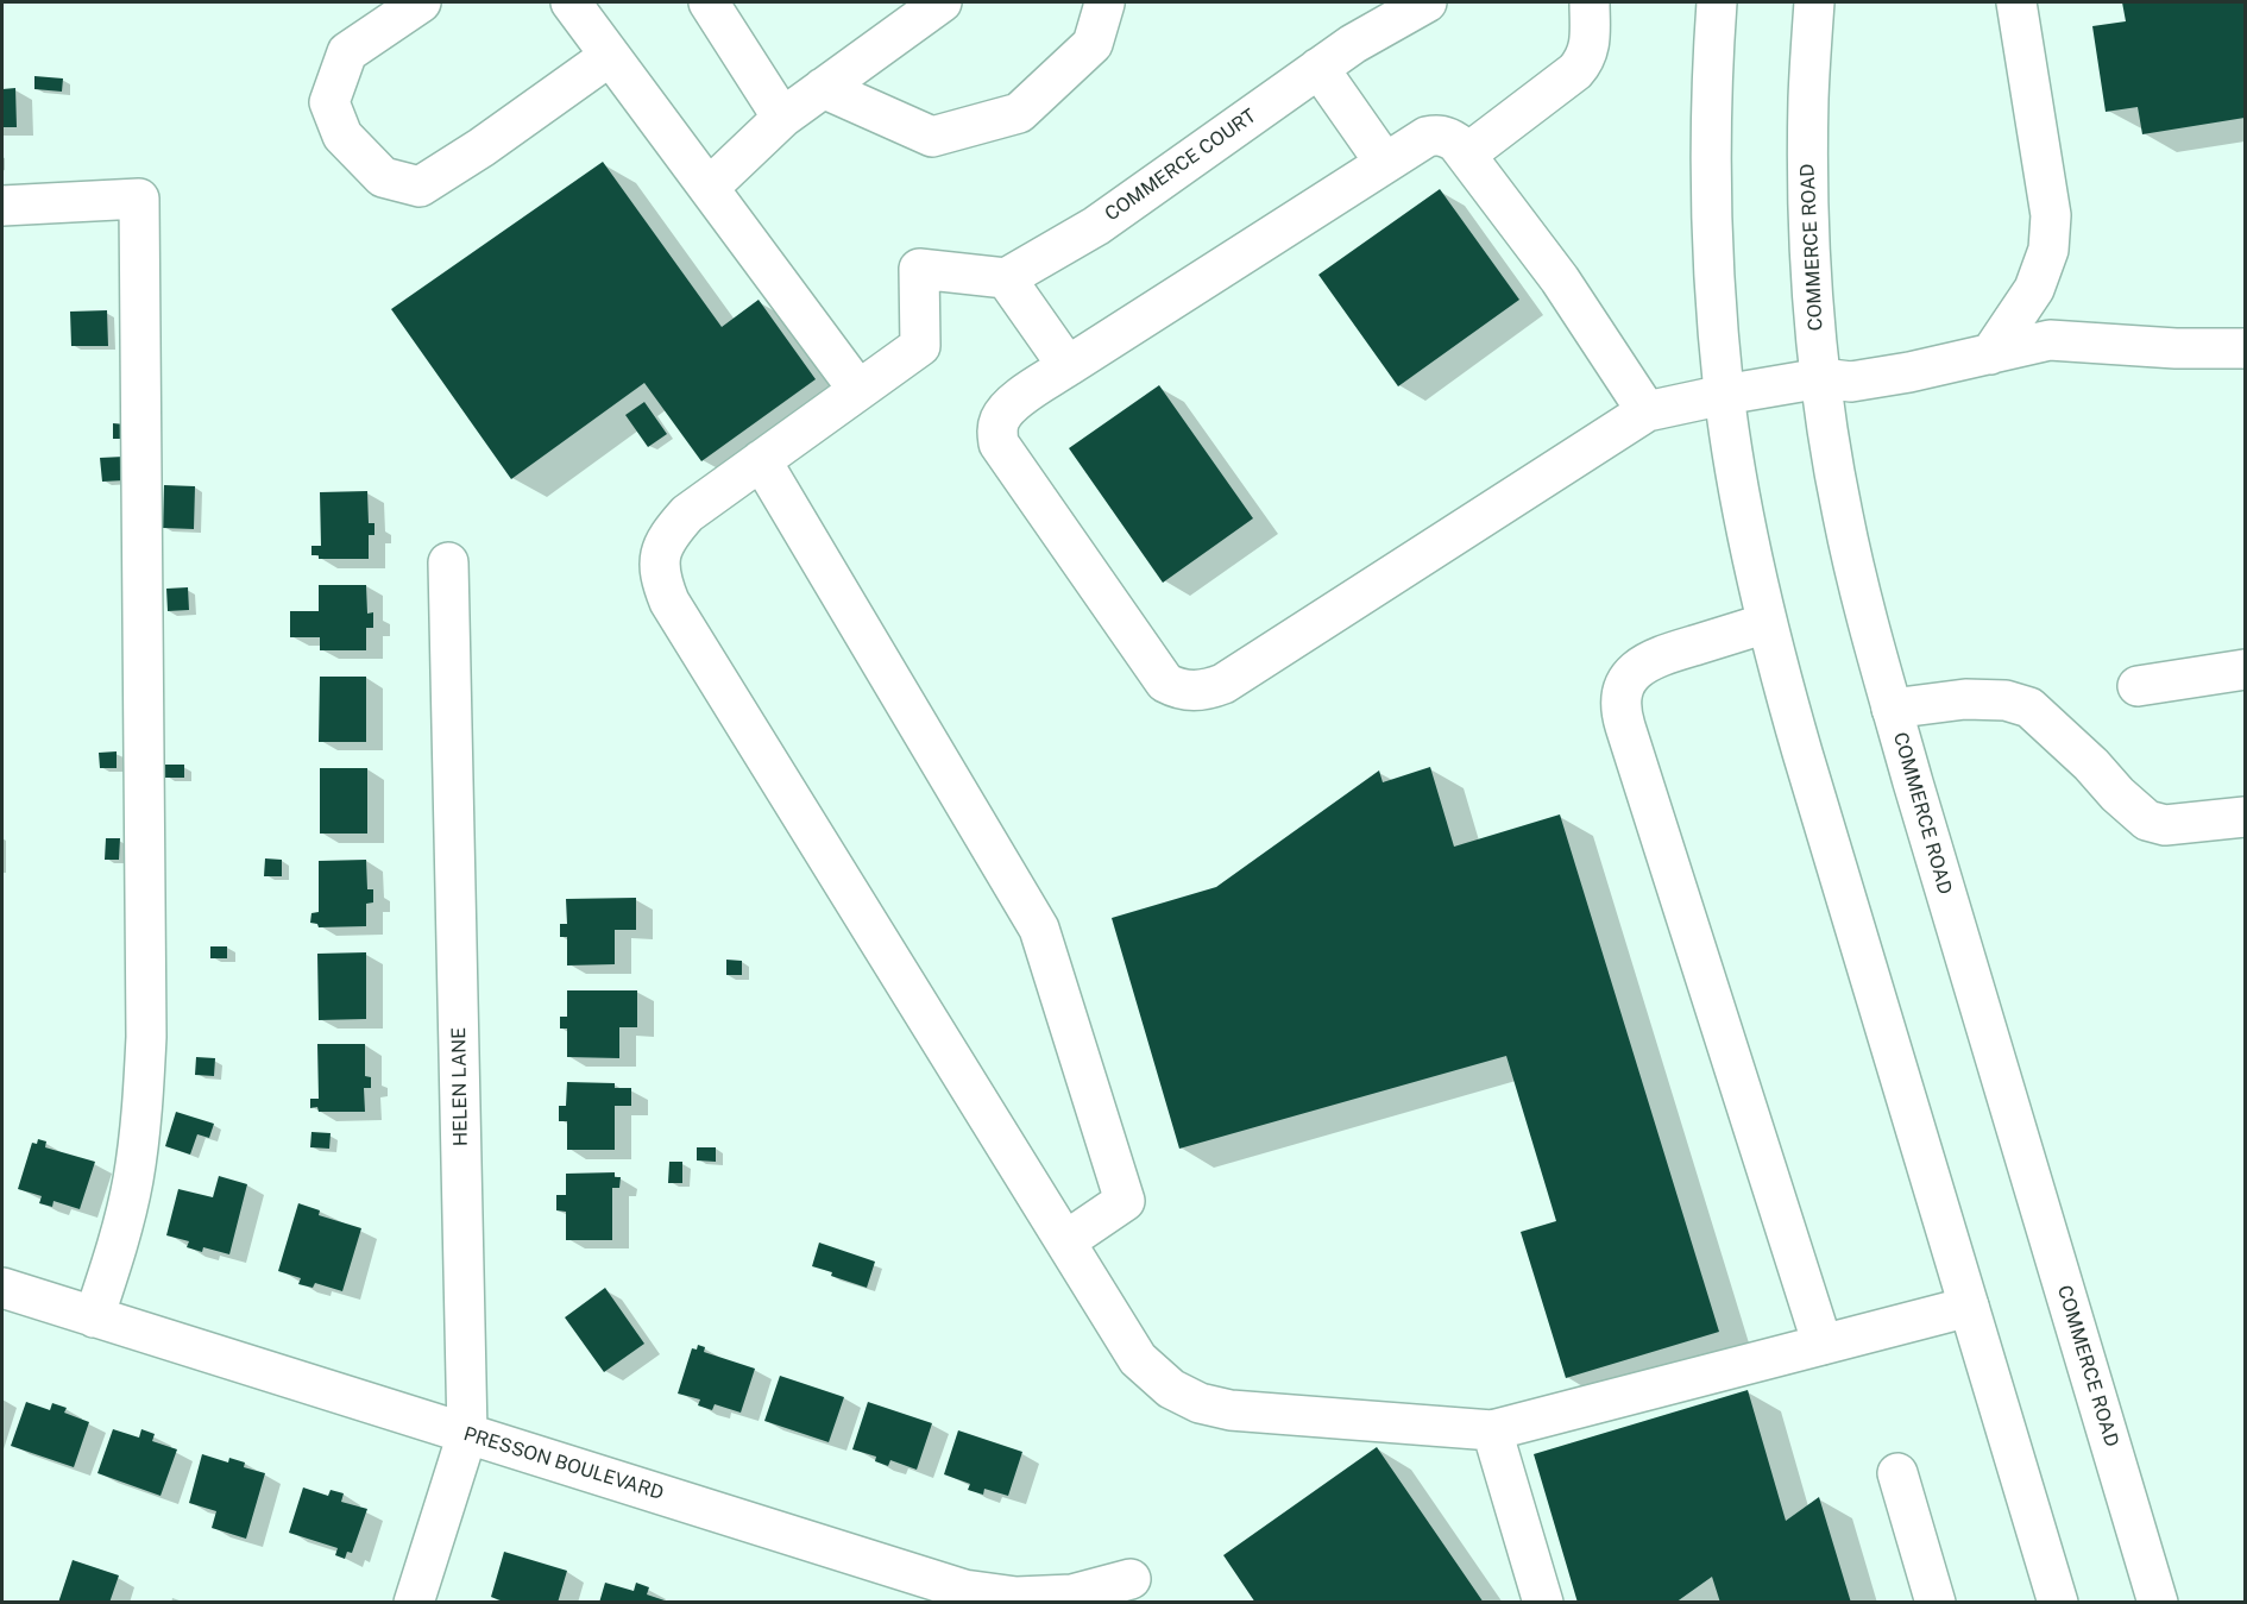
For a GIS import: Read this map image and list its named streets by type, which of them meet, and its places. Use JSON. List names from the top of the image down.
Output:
{
  "streets": {
    "main road": [
      "COMMERCE COURT",
      "COMMERCE ROAD",
      "HELEN LANE",
      "PRESSON BOULEVARD"
    ]
  },
  "crossings": [
    ["HELEN LANE", "PRESSON BOULEVARD"]
  ]
}
